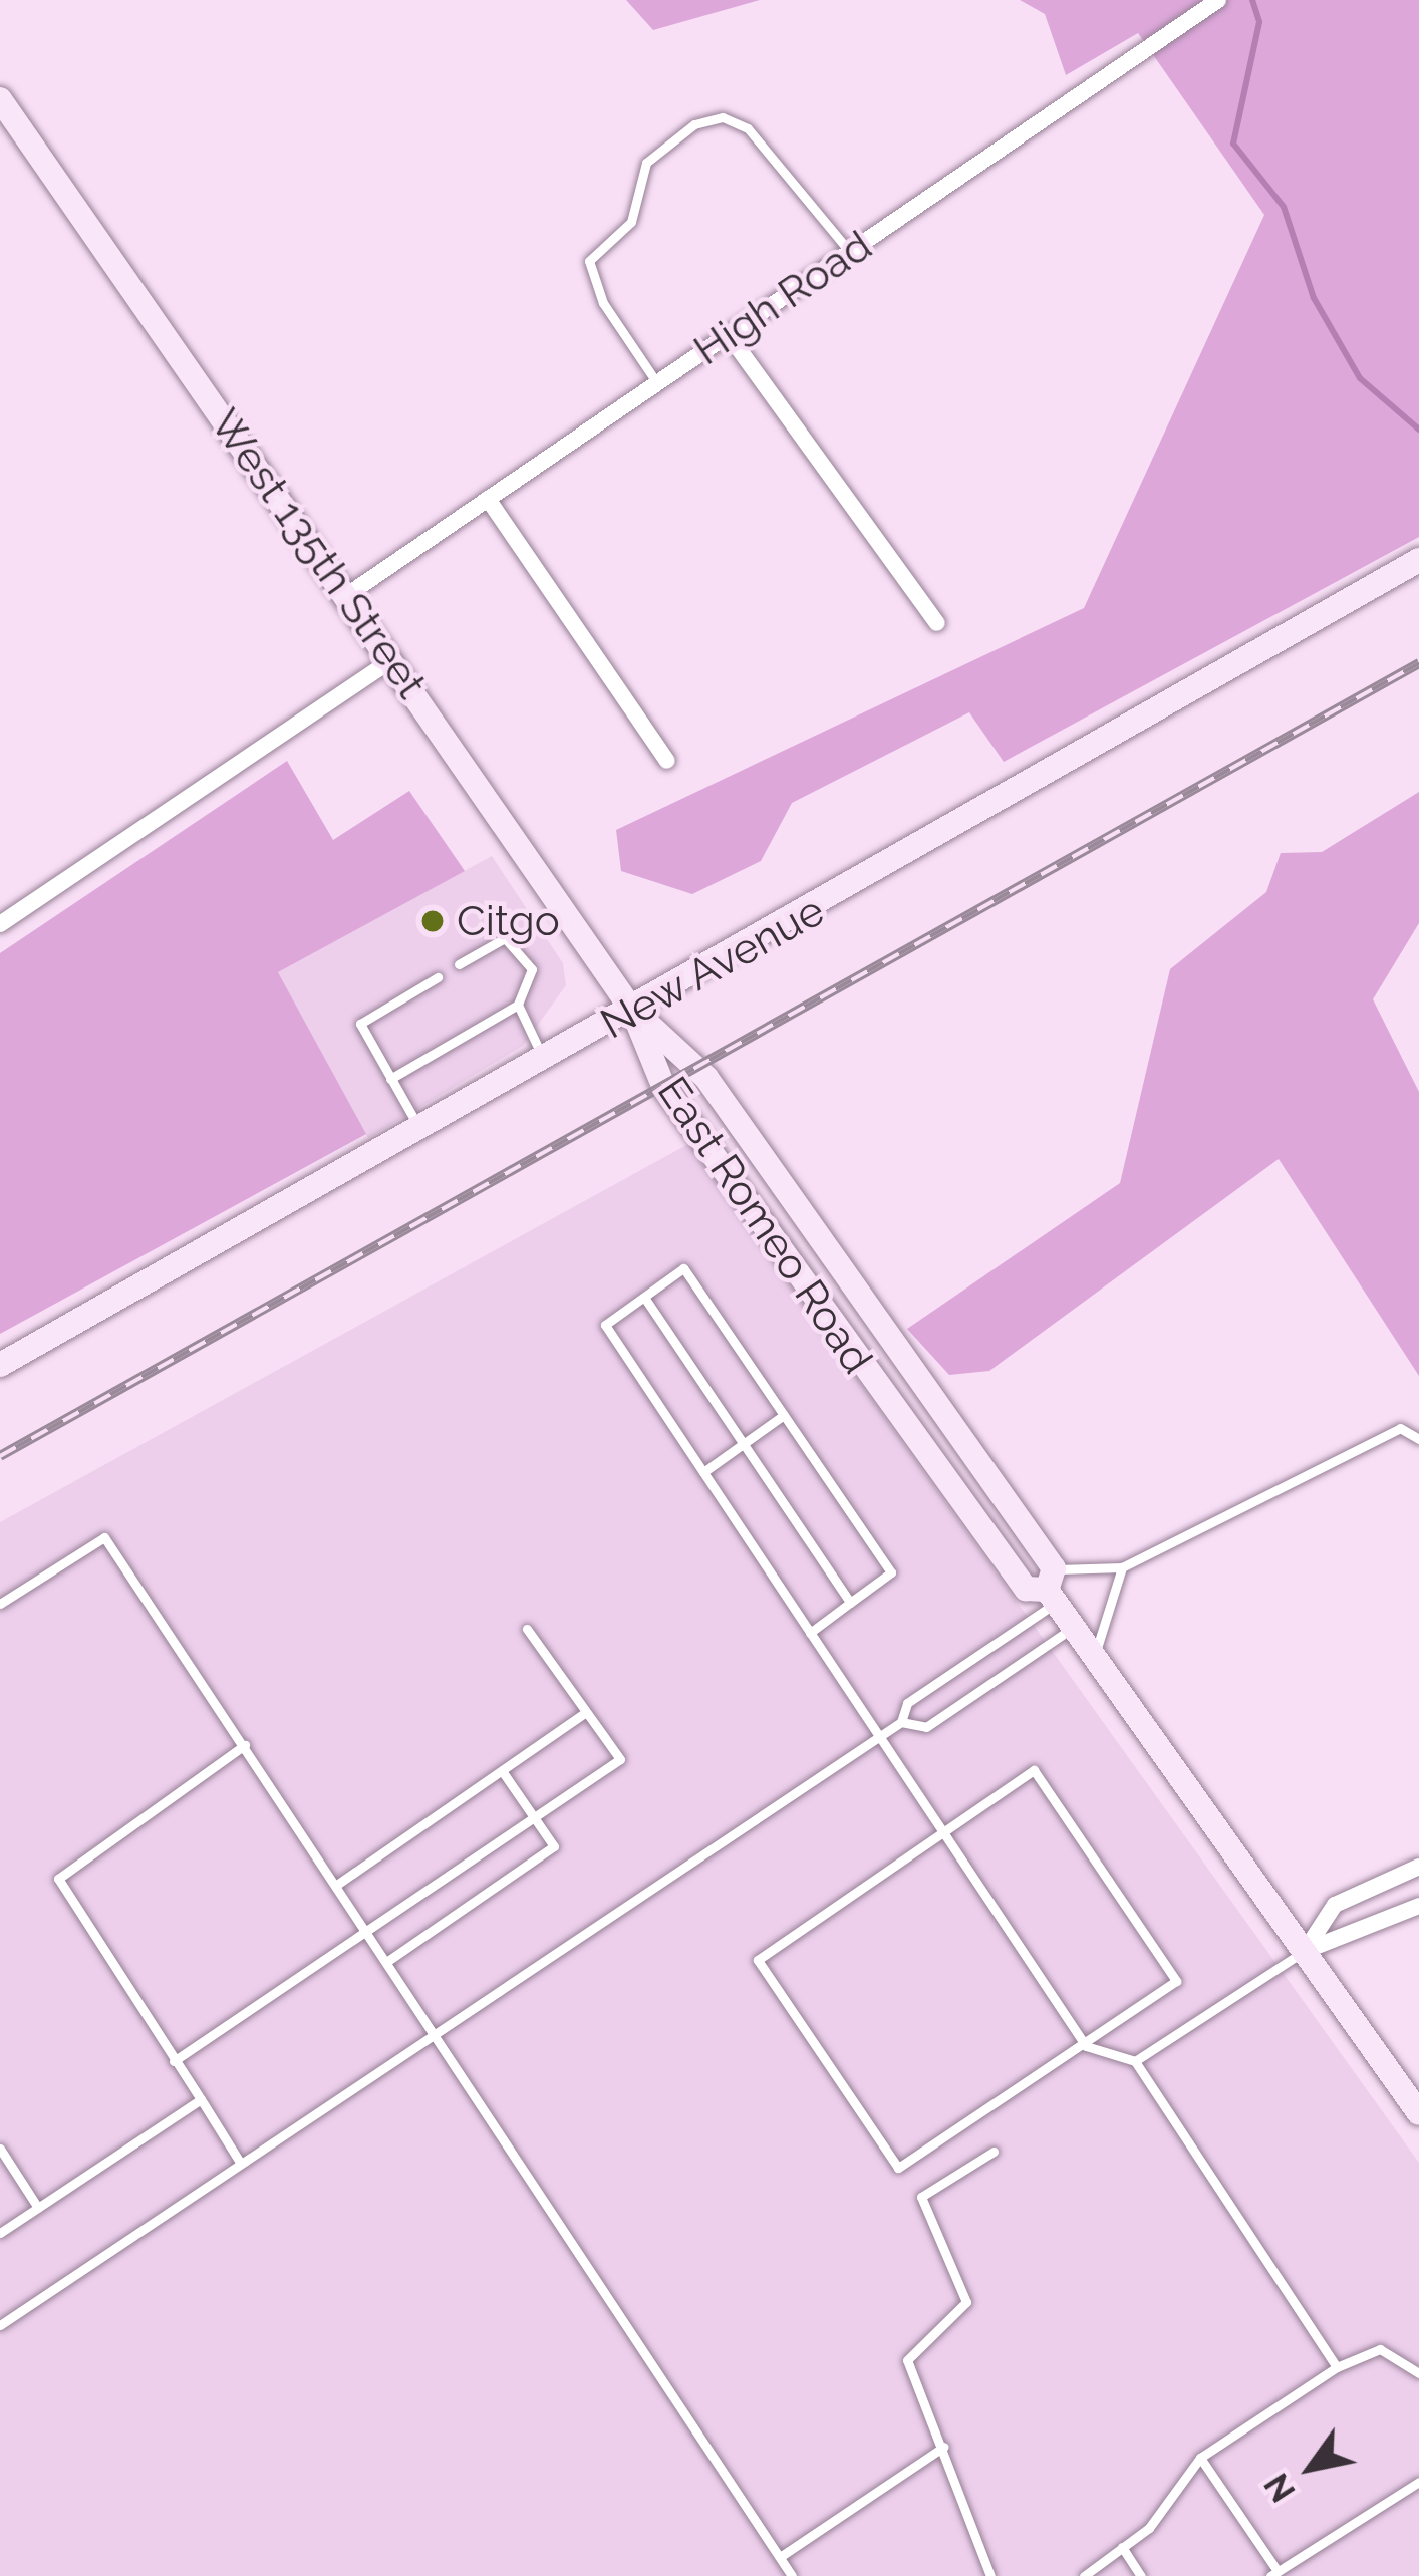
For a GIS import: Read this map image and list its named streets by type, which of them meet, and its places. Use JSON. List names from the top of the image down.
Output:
{
  "streets": {
    "main road": ["West 135th Street", "New Avenue", "East Romeo Road"],
    "street": ["High Road"]
  },
  "crossings": [
    ["High Road", "West 135th Street"],
    ["West 135th Street", "New Avenue"],
    ["West 135th Street", "East Romeo Road"],
    ["New Avenue", "East Romeo Road"]
  ],
  "places": ["Citgo"],
  "north": "bottom left"
}
